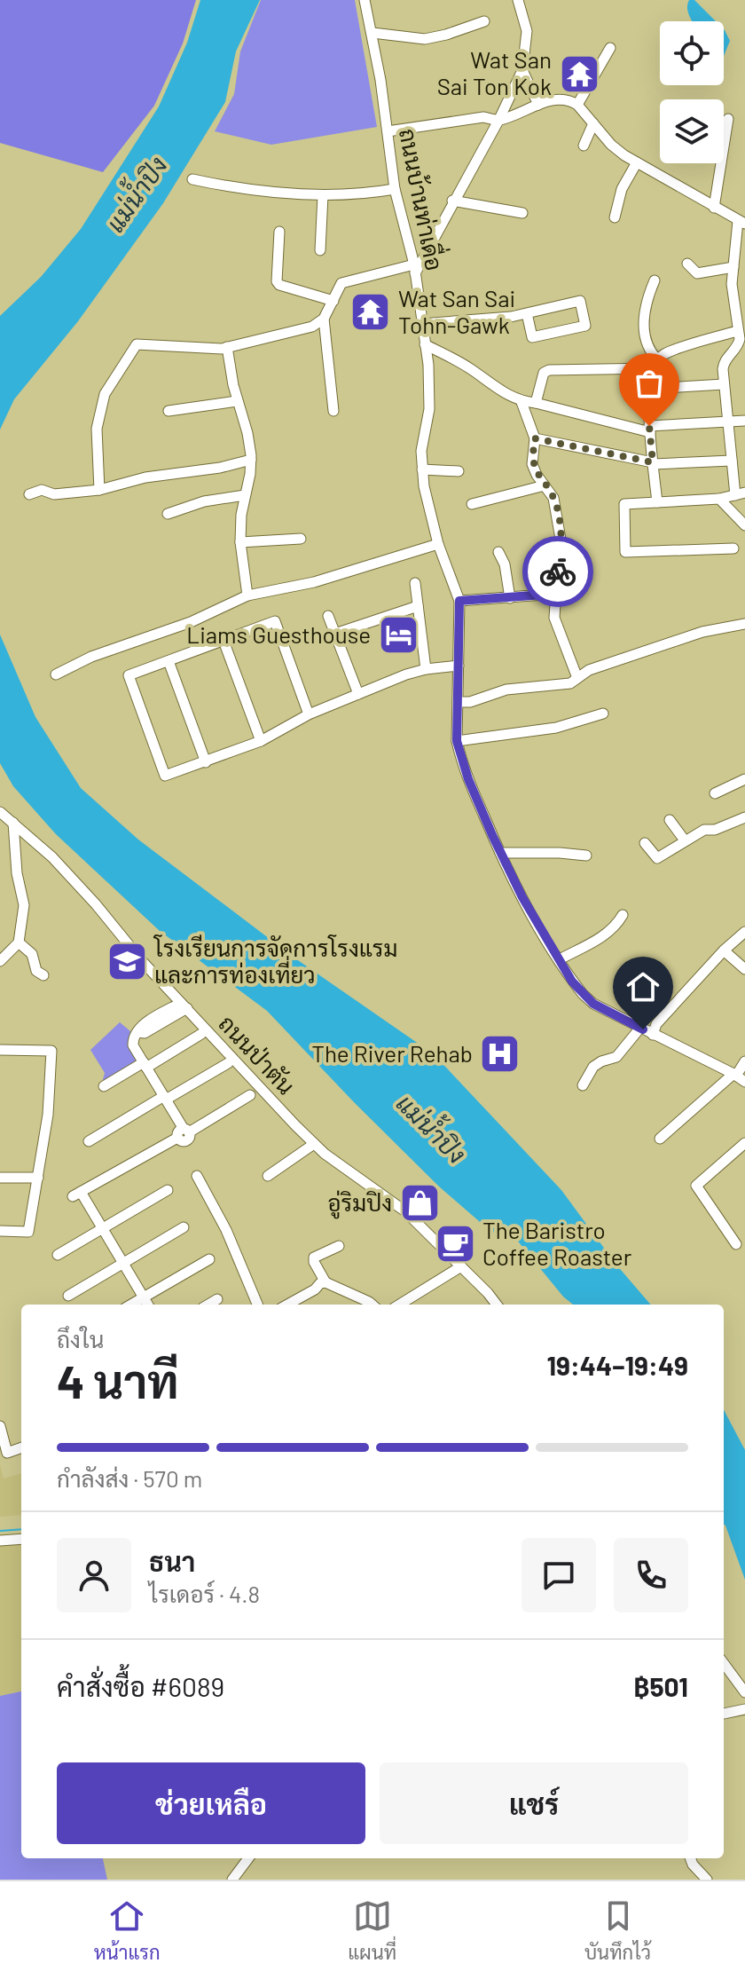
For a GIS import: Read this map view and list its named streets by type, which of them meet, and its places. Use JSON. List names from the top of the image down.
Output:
{
  "streets": {
    "street": ["ถนนบ้านท่าเดื่อ", "ถนนป่าตัน"]
  },
  "water": ["แม่น้ำปิง"],
  "places": {
    "temple": ["Wat San Sai Ton Kok", "Wat San Sai Tohn-Gawk"],
    "hotel": ["Liams Guesthouse"],
    "school or university": ["โรงเรียนการจัดการโรงแรม และการท่องเที่ยว"],
    "hospital": ["The River Rehab"],
    "shop": ["อู่ริมปิง"],
    "cafe": ["The Baristro Coffee Roaster"]
  },
  "page": {
    "heading": ["4 นาที", "ถึงใน", "19:44–19:49"],
    "panel": [
      "ธนา",
      "ไรเดอร์ · 4.8",
      "คำสั่งซื้อ #6089",
      "฿501"
    ],
    "bar": "กำลังส่ง · 570 m",
    "buttons": ["ช่วยเหลือ", "แชร์"],
    "tabs": ["หน้าแรก", "แผนที่", "บันทึกไว้"]
  }
}
